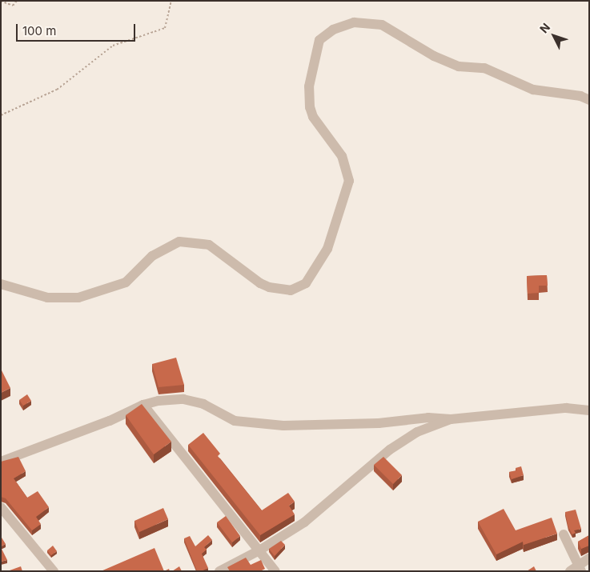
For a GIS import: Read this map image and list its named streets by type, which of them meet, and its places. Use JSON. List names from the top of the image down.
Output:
{
  "scale_bar": "100 m",
  "north": "top left"
}
